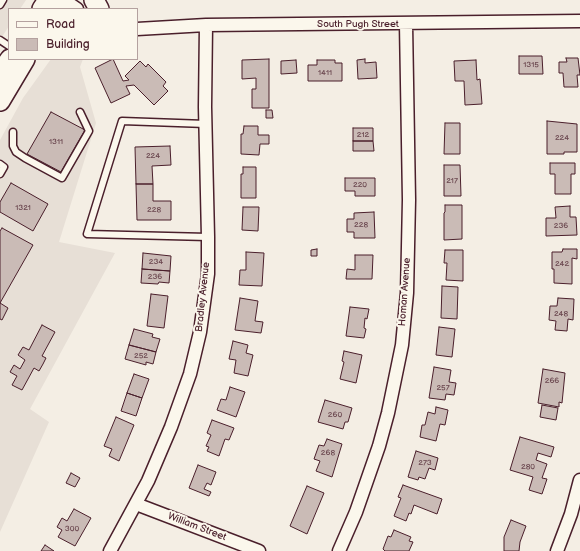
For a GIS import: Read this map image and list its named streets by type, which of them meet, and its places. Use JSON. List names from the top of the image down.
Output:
{
  "streets": {
    "street": [
      "South Pugh Street",
      "Homan Avenue",
      "Bradley Avenue",
      "William Street"
    ]
  },
  "crossings": [
    ["South Pugh Street", "Homan Avenue"],
    ["South Pugh Street", "Bradley Avenue"],
    ["Bradley Avenue", "William Street"]
  ],
  "house_numbers": [
    "1315",
    "1411",
    "212",
    "224",
    "1311",
    "224",
    "217",
    "220",
    "1321",
    "228",
    "228",
    "236",
    "234",
    "242",
    "236",
    "248",
    "252",
    "266",
    "257",
    "260",
    "268",
    "273",
    "280",
    "300"
  ],
  "legend": ["Road", "Building"]
}
